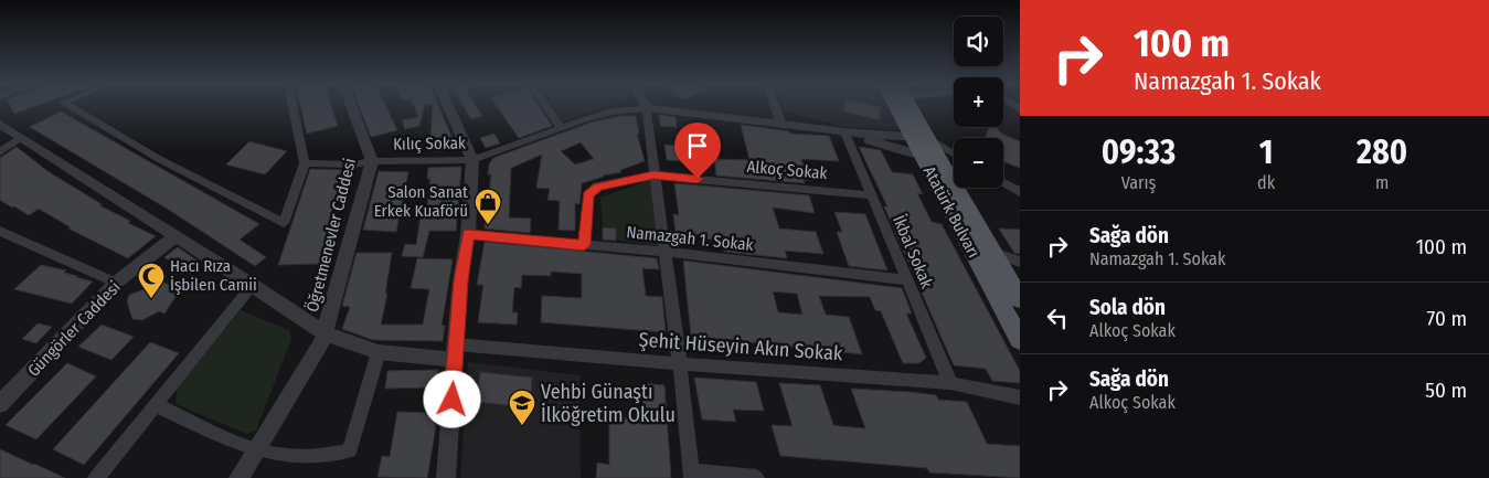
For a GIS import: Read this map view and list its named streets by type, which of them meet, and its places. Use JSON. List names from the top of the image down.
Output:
{
  "streets": {
    "main road": ["Atatürk Bulvarı"],
    "street": [
      "Kılıç Sokak",
      "Alkoç Sokak",
      "Öğretmenevler Caddesi",
      "Namazgah 1. Sokak",
      "İkbal Sokak",
      "Güngörler Caddesi",
      "Şehit Hüseyin Akın Sokak"
    ]
  },
  "crossings": [
    ["Kılıç Sokak", "Öğretmenevler Caddesi"],
    ["Alkoç Sokak", "Namazgah 1. Sokak"],
    ["Alkoç Sokak", "İkbal Sokak"],
    ["Namazgah 1. Sokak", "İkbal Sokak"],
    ["İkbal Sokak", "Şehit Hüseyin Akın Sokak"]
  ],
  "places": {
    "shop": ["Salon Sanat Erkek Kuaförü"],
    "mosque": ["Hacı Rıza İşbilen Camii"],
    "school or university": ["Vehbi Günaştı İlköğretim Okulu"]
  },
  "page": {
    "turn": ["100 m", "Namazgah 1. Sokak"],
    "map_buttons": ["+", "−"],
    "eta": [
      "09:33",
      "Varış",
      "1",
      "dk",
      "280",
      "m"
    ],
    "list": [
      {
        "name": "Sağa dön",
        "note": "Namazgah 1. Sokak",
        "value": "100 m"
      },
      {
        "name": "Sola dön",
        "note": "Alkoç Sokak",
        "value": "70 m"
      },
      {
        "name": "Sağa dön",
        "note": "Alkoç Sokak",
        "value": "50 m"
      }
    ]
  }
}
